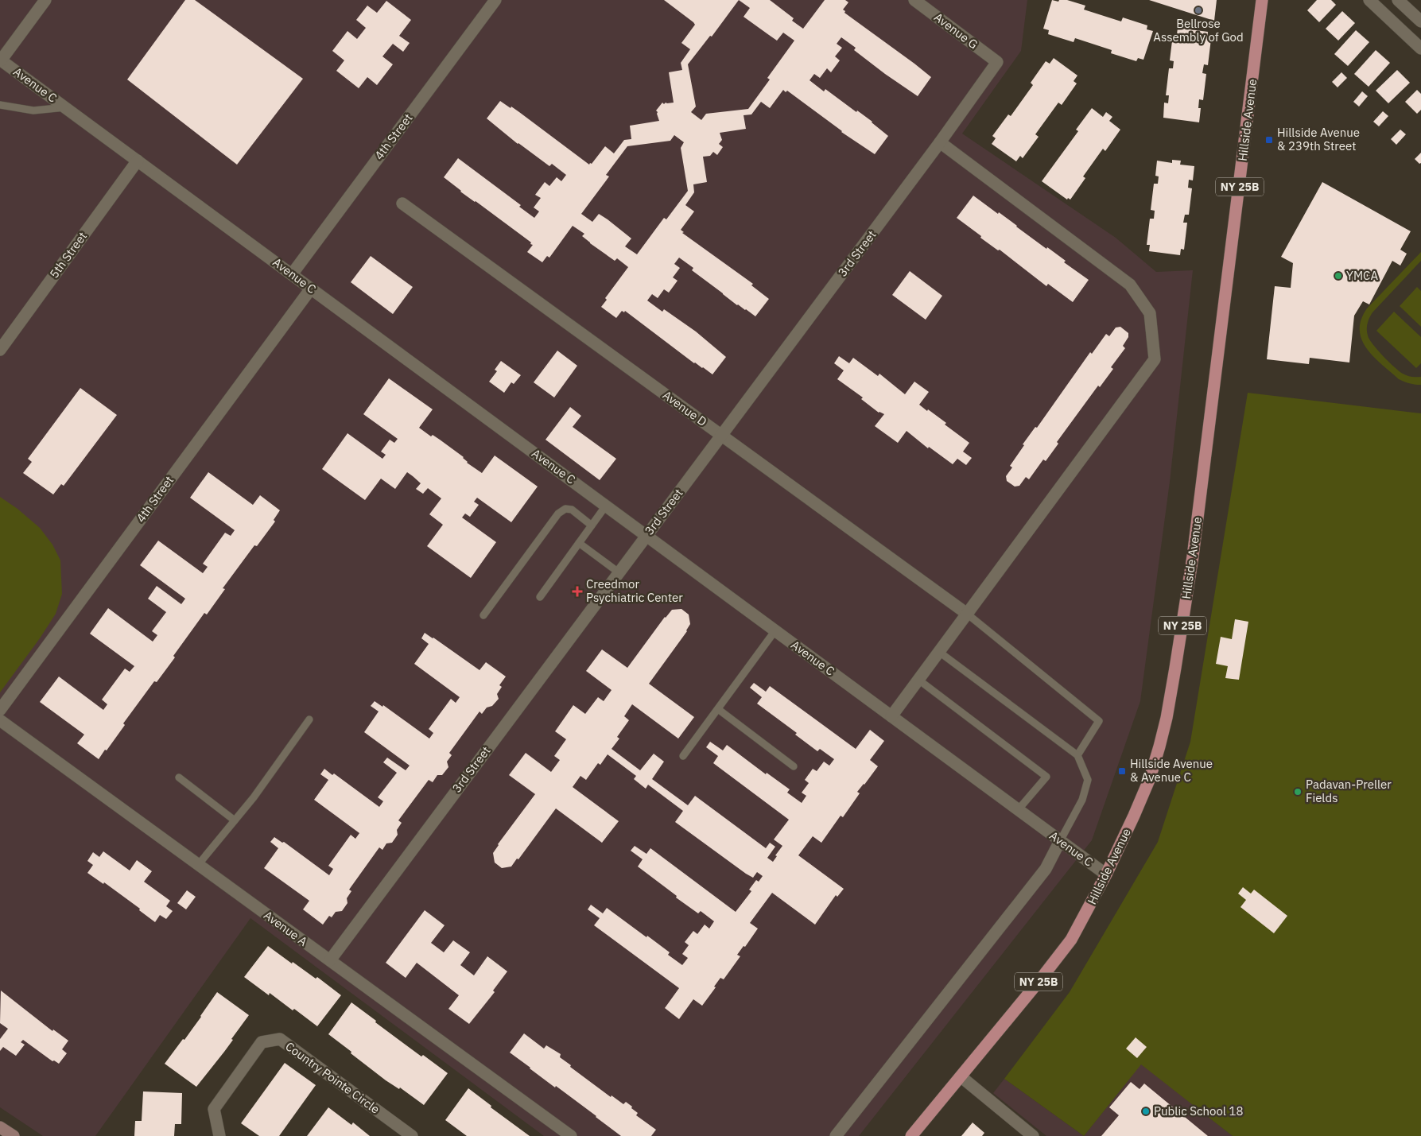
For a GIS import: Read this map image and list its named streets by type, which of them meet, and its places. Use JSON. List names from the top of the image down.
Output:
{
  "streets": {
    "main road": ["Hillside Avenue", "NY 25B"],
    "street": [
      "Avenue G",
      "Avenue C",
      "4th Street",
      "3rd Street",
      "5th Street",
      "Avenue D",
      "Avenue A",
      "Country Pointe Circle"
    ]
  },
  "crossings": [
    ["Avenue G", "3rd Street"],
    ["Avenue C", "Hillside Avenue"],
    ["Avenue C", "4th Street"],
    ["Avenue C", "3rd Street"],
    ["Avenue C", "5th Street"],
    ["3rd Street", "Avenue D"],
    ["3rd Street", "Avenue A"]
  ],
  "places": {
    "other": [
      "Bellrose Assembly of God",
      "YMCA",
      "Padavan-Preller Fields",
      "Public School 18"
    ],
    "transit": ["Hillside Avenue & 239th Street", "Hillside Avenue & Avenue C"],
    "health": ["Creedmor Psychiatric Center"]
  }
}
